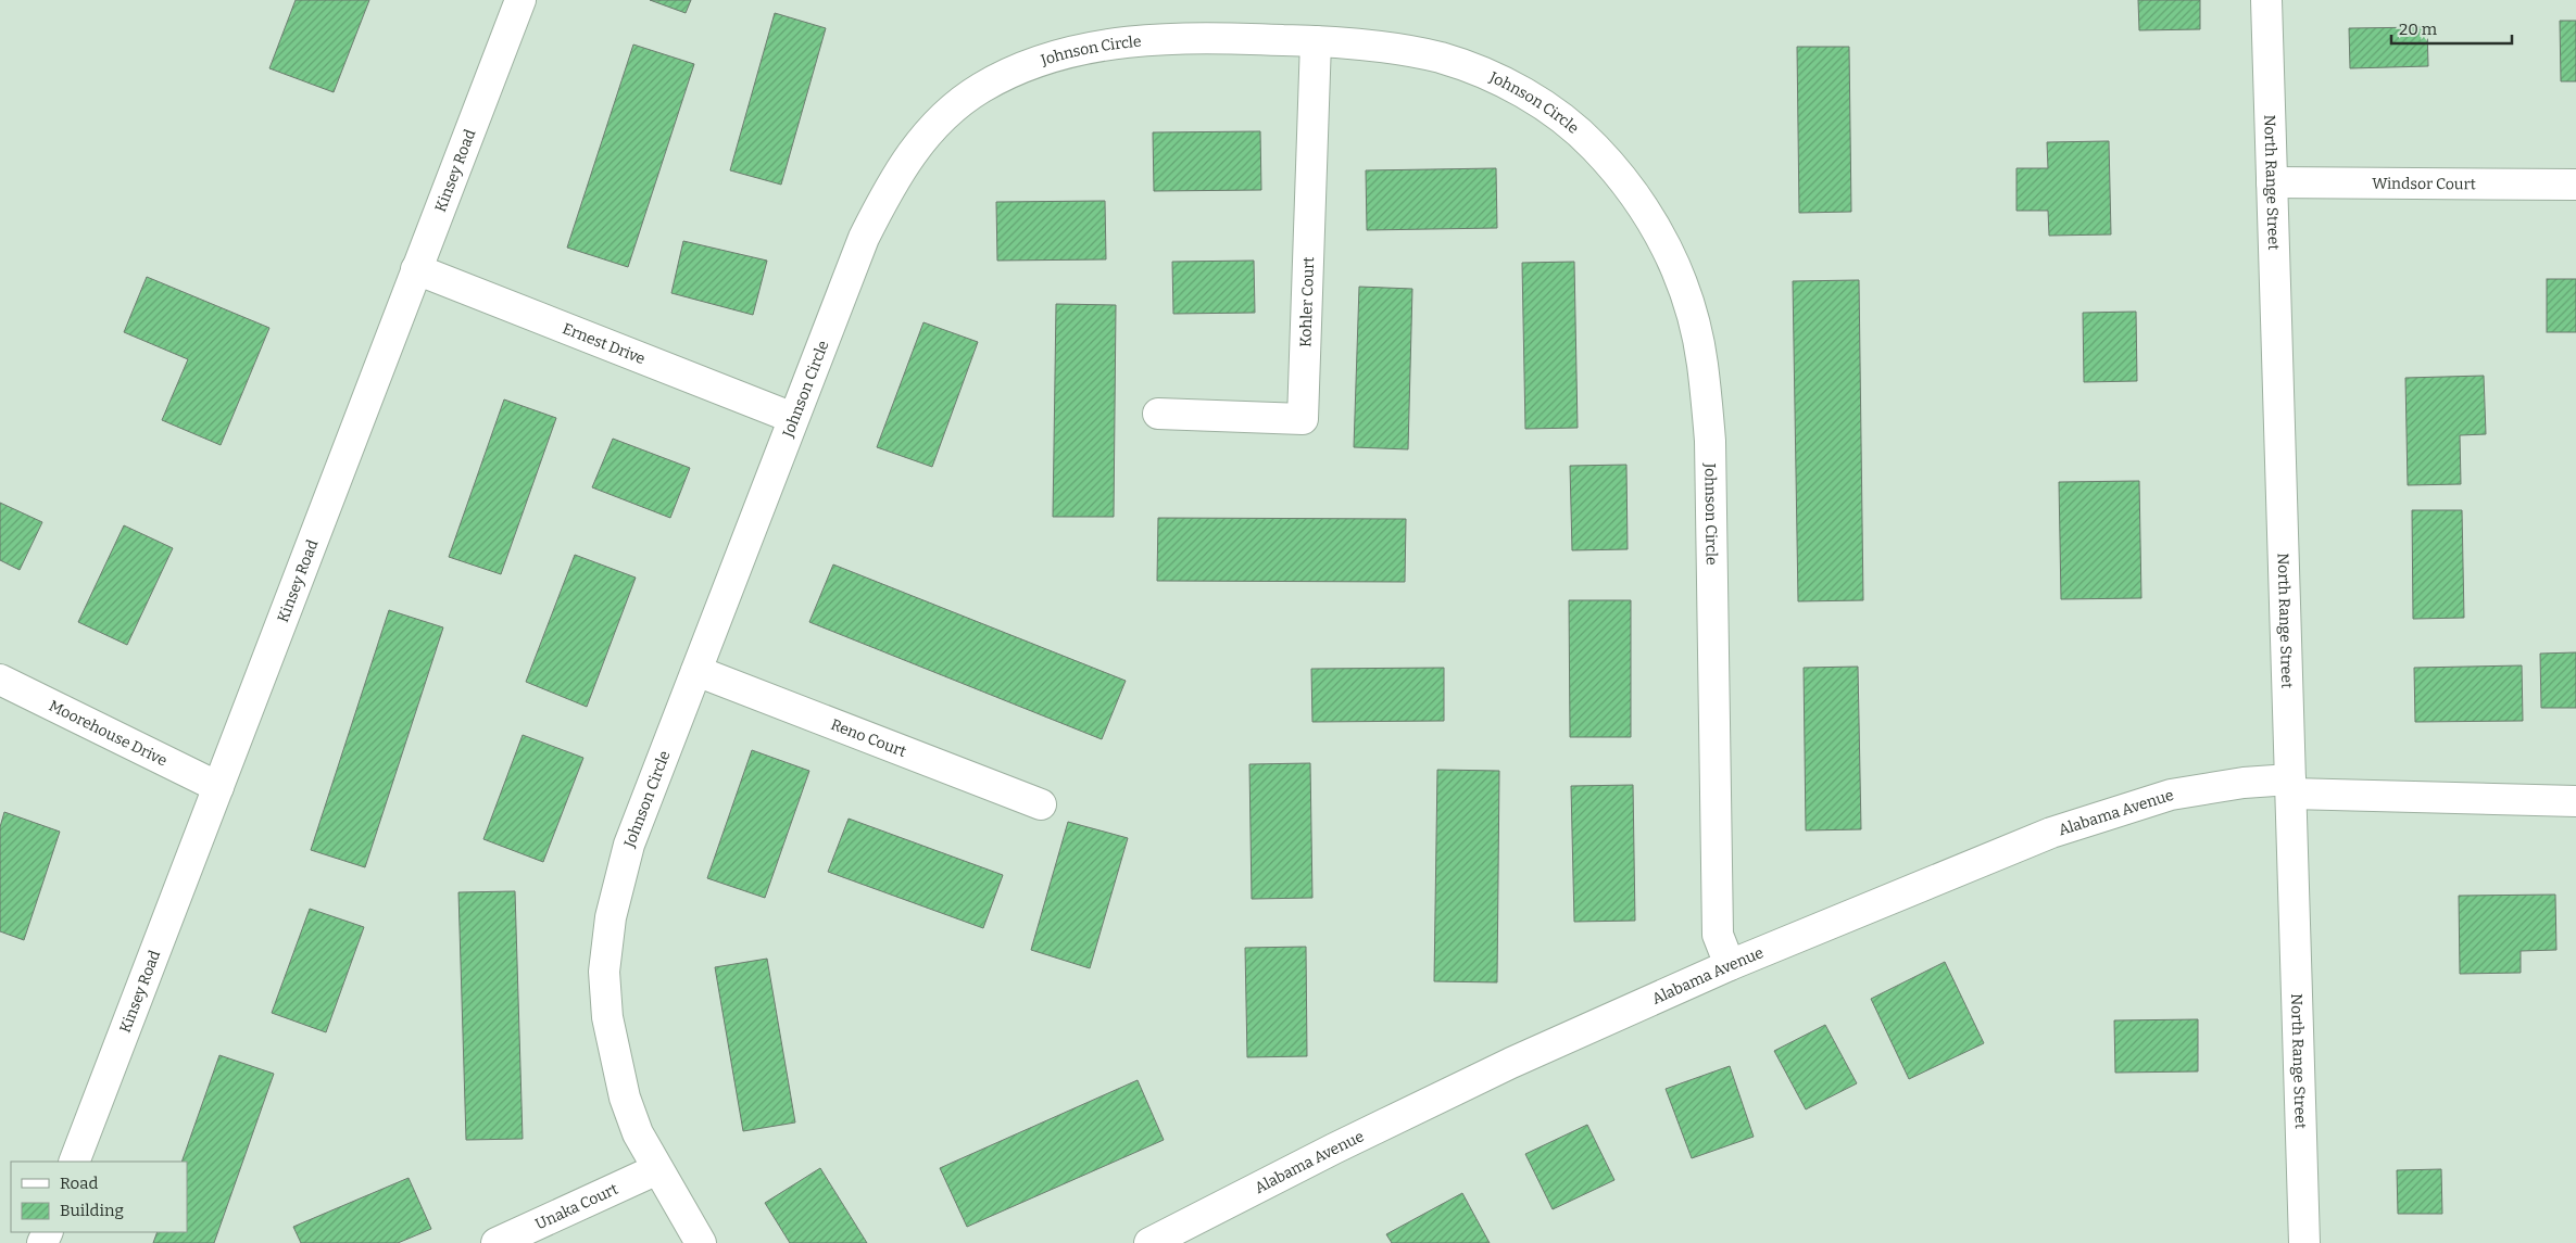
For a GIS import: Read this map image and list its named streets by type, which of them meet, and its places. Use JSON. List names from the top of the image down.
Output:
{
  "streets": {
    "street": [
      "Johnson Circle",
      "Kinsey Road",
      "North Range Street",
      "Windsor Court",
      "Kohler Court",
      "Ernest Drive",
      "Moorehouse Drive",
      "Reno Court",
      "Alabama Avenue",
      "Unaka Court"
    ]
  },
  "crossings": [
    ["Johnson Circle", "Kohler Court"],
    ["Johnson Circle", "Ernest Drive"],
    ["Johnson Circle", "Reno Court"],
    ["Johnson Circle", "Alabama Avenue"],
    ["Johnson Circle", "Unaka Court"],
    ["Kinsey Road", "Ernest Drive"],
    ["Kinsey Road", "Moorehouse Drive"],
    ["North Range Street", "Windsor Court"],
    ["North Range Street", "Alabama Avenue"]
  ],
  "legend": ["Road", "Building"],
  "scale_bar": "20 m"
}
